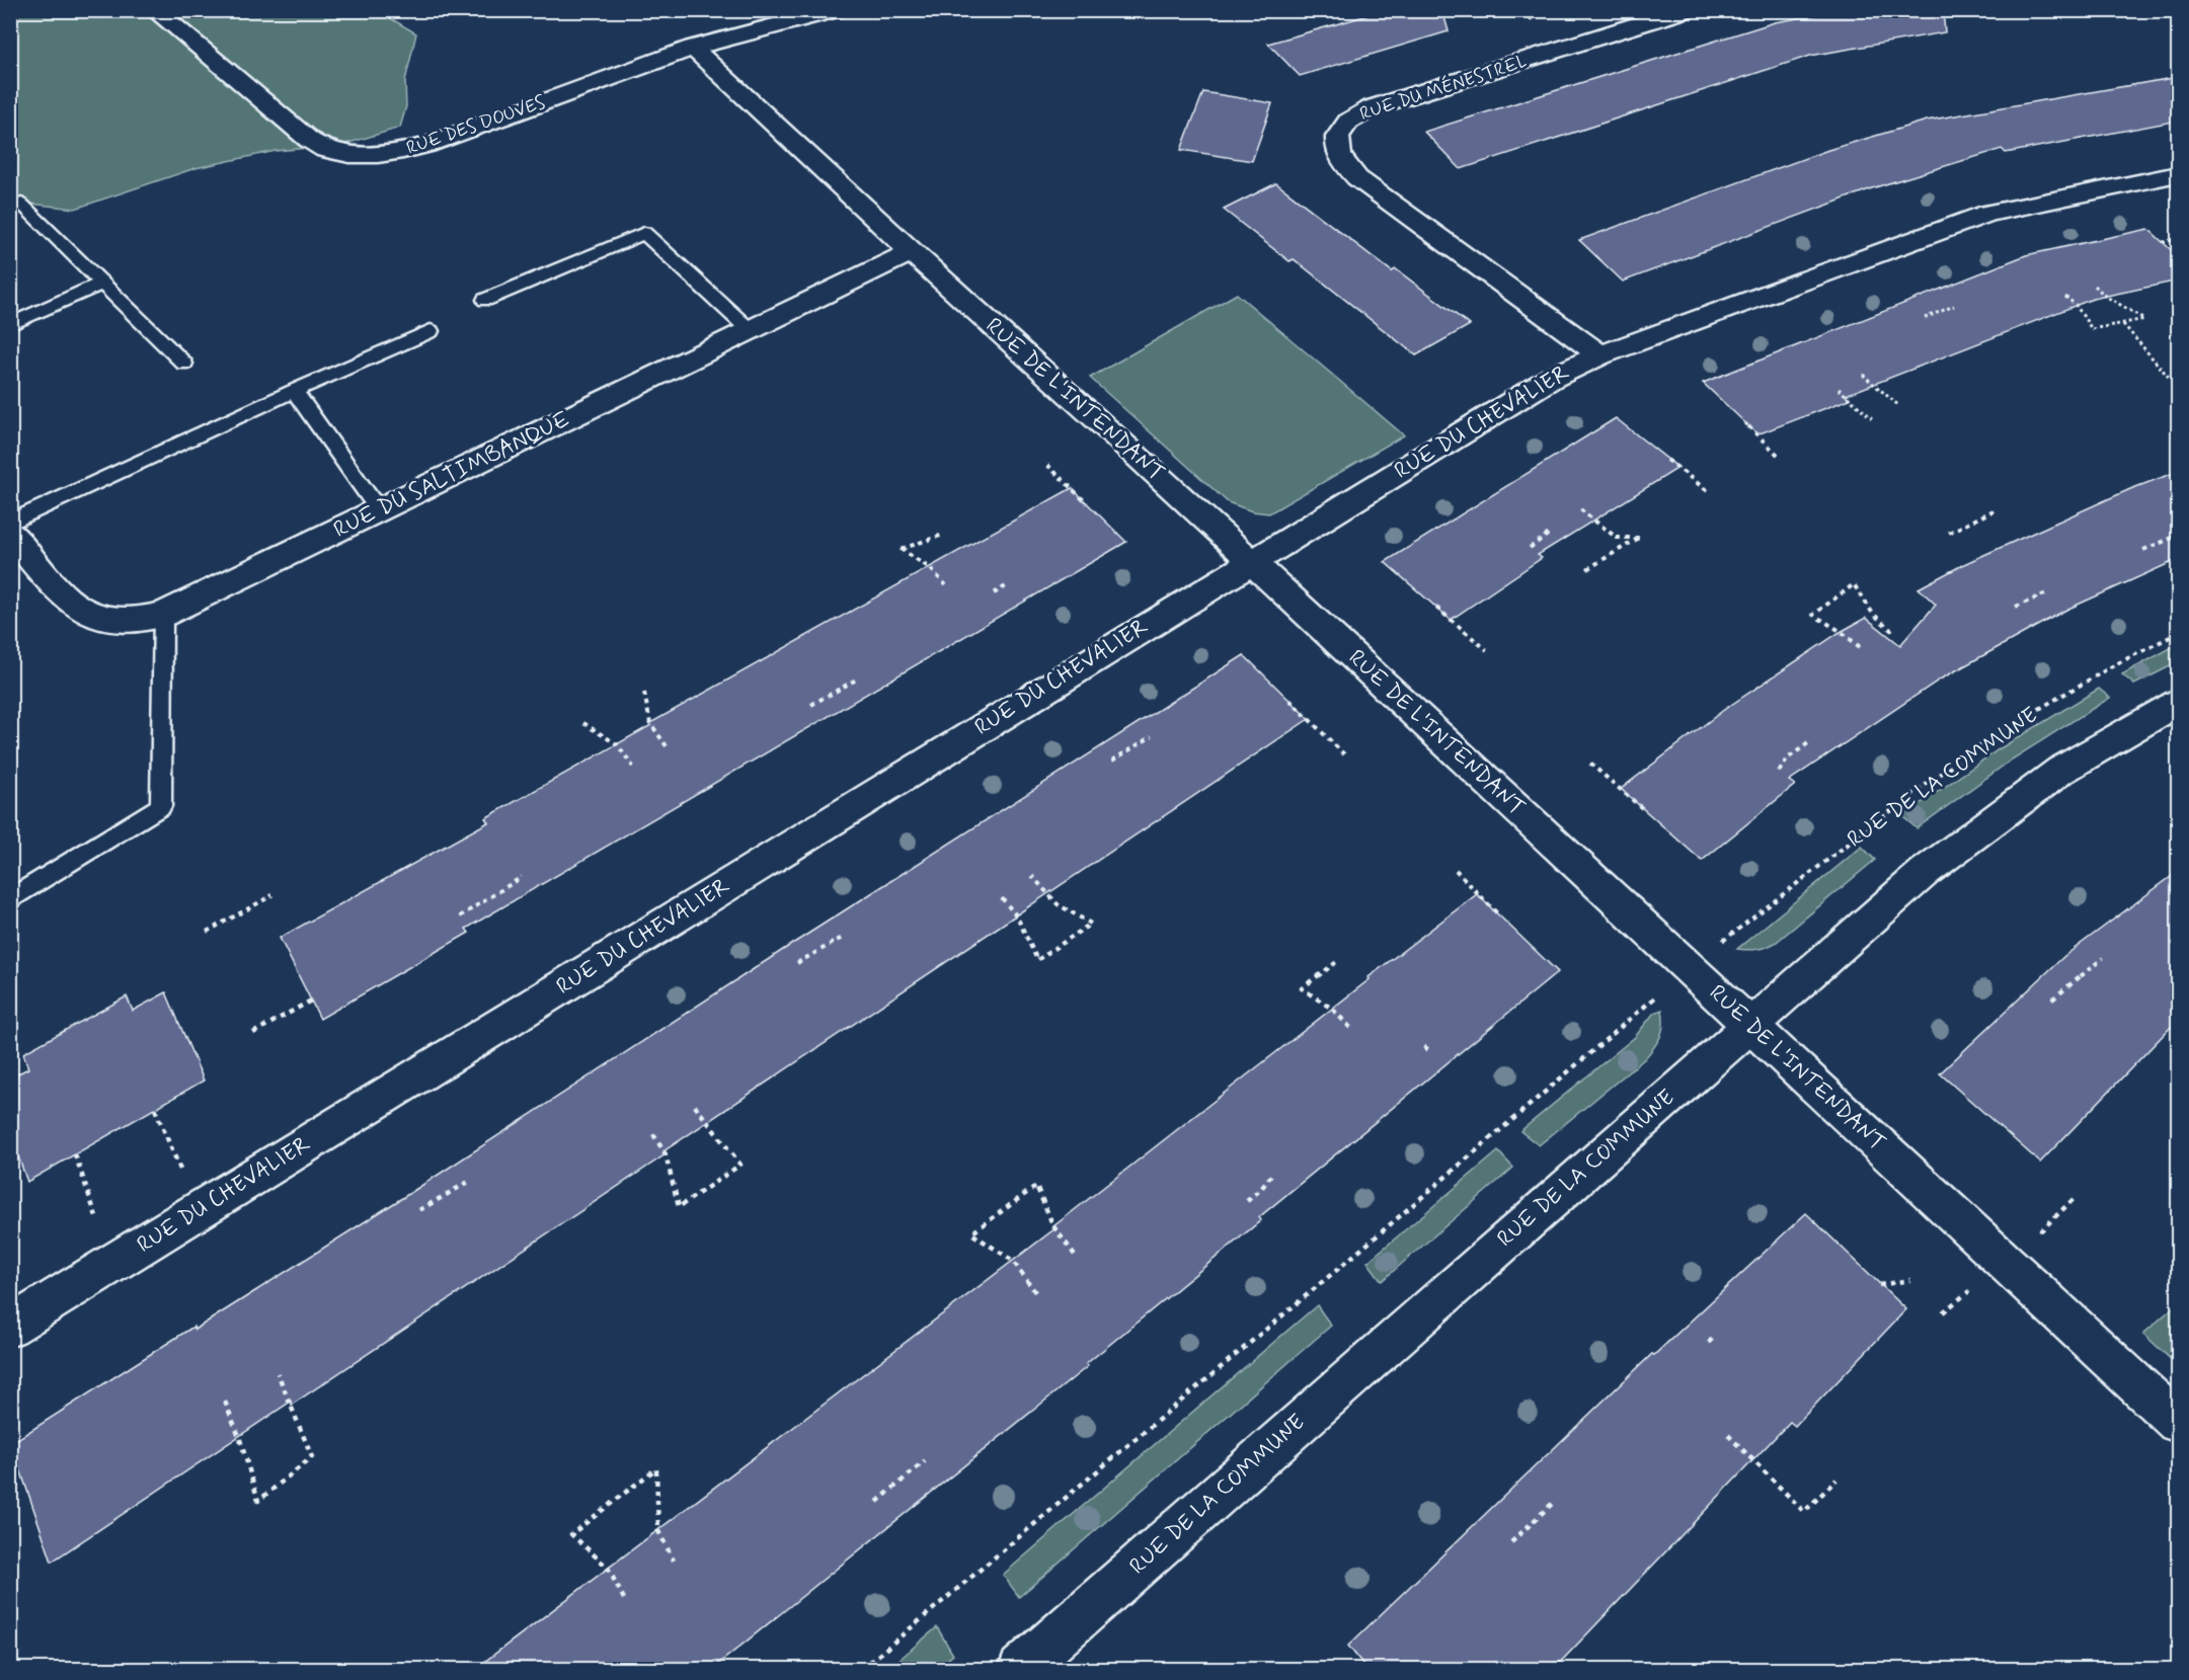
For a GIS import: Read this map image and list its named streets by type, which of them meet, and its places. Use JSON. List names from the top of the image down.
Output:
{
  "streets": {
    "street": [
      "RUE DU MÉNESTREL",
      "RUE DES DOUVES",
      "RUE DE L'INTENDANT",
      "RUE DU CHEVALIER",
      "RUE DU SALTIMBANQUE",
      "RUE DE LA COMMUNE"
    ]
  },
  "crossings": [
    ["RUE DU MÉNESTREL", "RUE DU CHEVALIER"],
    ["RUE DES DOUVES", "RUE DE L'INTENDANT"],
    ["RUE DE L'INTENDANT", "RUE DU CHEVALIER"],
    ["RUE DE L'INTENDANT", "RUE DU SALTIMBANQUE"],
    ["RUE DE L'INTENDANT", "RUE DE LA COMMUNE"]
  ]
}
